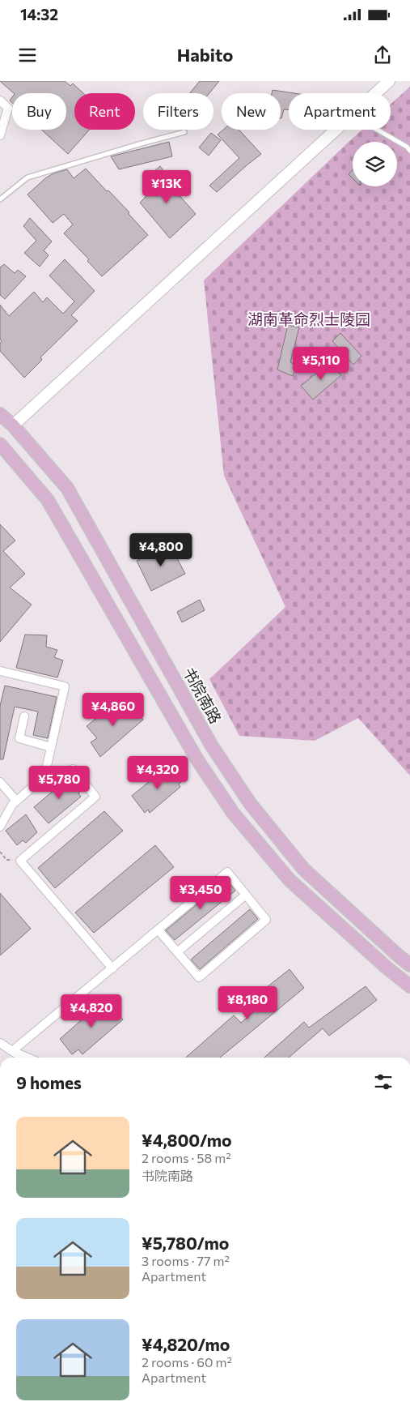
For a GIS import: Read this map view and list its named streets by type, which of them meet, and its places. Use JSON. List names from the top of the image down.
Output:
{
  "streets": {
    "main road": ["书院南路"]
  },
  "parks": ["湖南革命烈士陵园"],
  "page": {
    "status": "14:32",
    "header": "Habito",
    "chip": [
      "Buy",
      "Rent",
      "Filters",
      "New",
      "Apartment"
    ],
    "price": [
      "¥13K",
      "¥5,110",
      "¥4,800",
      "¥4,860",
      "¥4,320",
      "¥5,780",
      "¥3,450",
      "¥8,180",
      "¥4,820"
    ],
    "heading": "9 homes",
    "list": [
      {
        "name": "¥4,800/mo",
        "note": "2 rooms · 58 m² · 书院南路"
      },
      {
        "name": "¥5,780/mo",
        "note": "3 rooms · 77 m² · Apartment"
      },
      {
        "name": "¥4,820/mo",
        "note": "2 rooms · 60 m² · Apartment"
      }
    ]
  }
}
